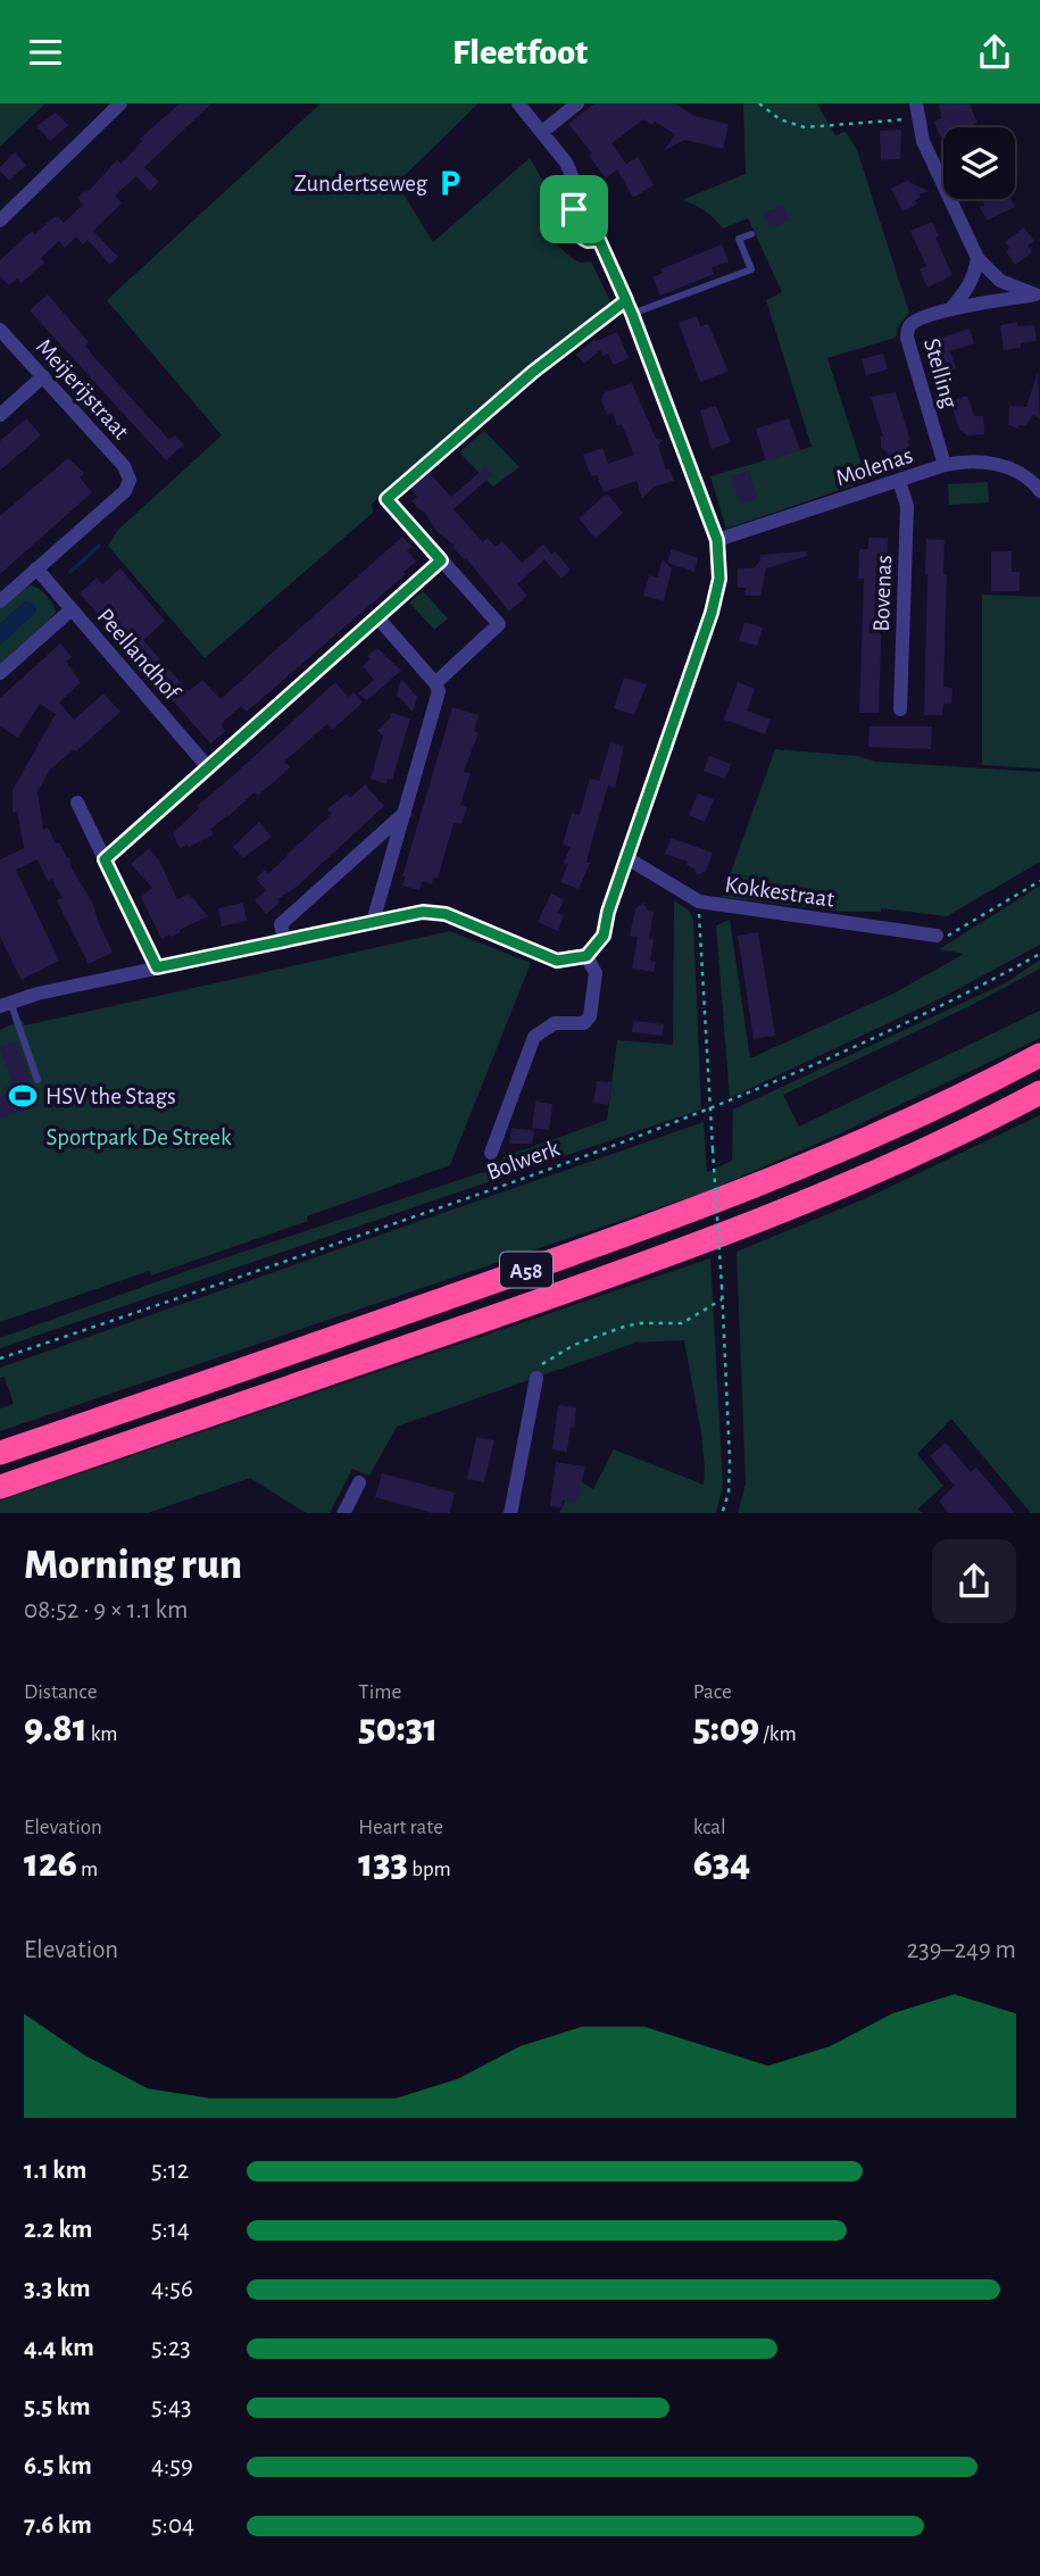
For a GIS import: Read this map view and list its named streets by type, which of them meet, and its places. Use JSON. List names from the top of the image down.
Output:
{
  "streets": {
    "highway": ["A58"],
    "street": [
      "Stelling",
      "Meijerijstraat",
      "Molenas",
      "Bovenas",
      "Peellandhof",
      "Kokkestraat"
    ],
    "path": ["Bolwerk"]
  },
  "crossings": [
    ["Stelling", "Molenas"],
    ["Meijerijstraat", "Peellandhof"],
    ["Molenas", "Bovenas"]
  ],
  "parks": ["Sportpark De Streek"],
  "places": {
    "parking": ["Zundertseweg"],
    "sports": ["HSV the Stags"]
  },
  "page": {
    "header": "Fleetfoot",
    "heading": ["Morning run", "08:52 · 9 × 1.1 km"],
    "stats": [
      ["Distance", "9.81 km"],
      ["Time", "50:31"],
      ["Pace", "5:09 /km"],
      ["Elevation", "126 m"],
      ["Heart rate", "133 bpm"],
      ["kcal", "634"]
    ],
    "chart": ["Elevation", "239–249 m"],
    "list": [
      {
        "name": "1.1 km",
        "note": "5:12"
      },
      {
        "name": "2.2 km",
        "note": "5:14"
      },
      {
        "name": "3.3 km",
        "note": "4:56"
      },
      {
        "name": "4.4 km",
        "note": "5:23"
      },
      {
        "name": "5.5 km",
        "note": "5:43"
      },
      {
        "name": "6.5 km",
        "note": "4:59"
      },
      {
        "name": "7.6 km",
        "note": "5:04"
      }
    ]
  }
}
